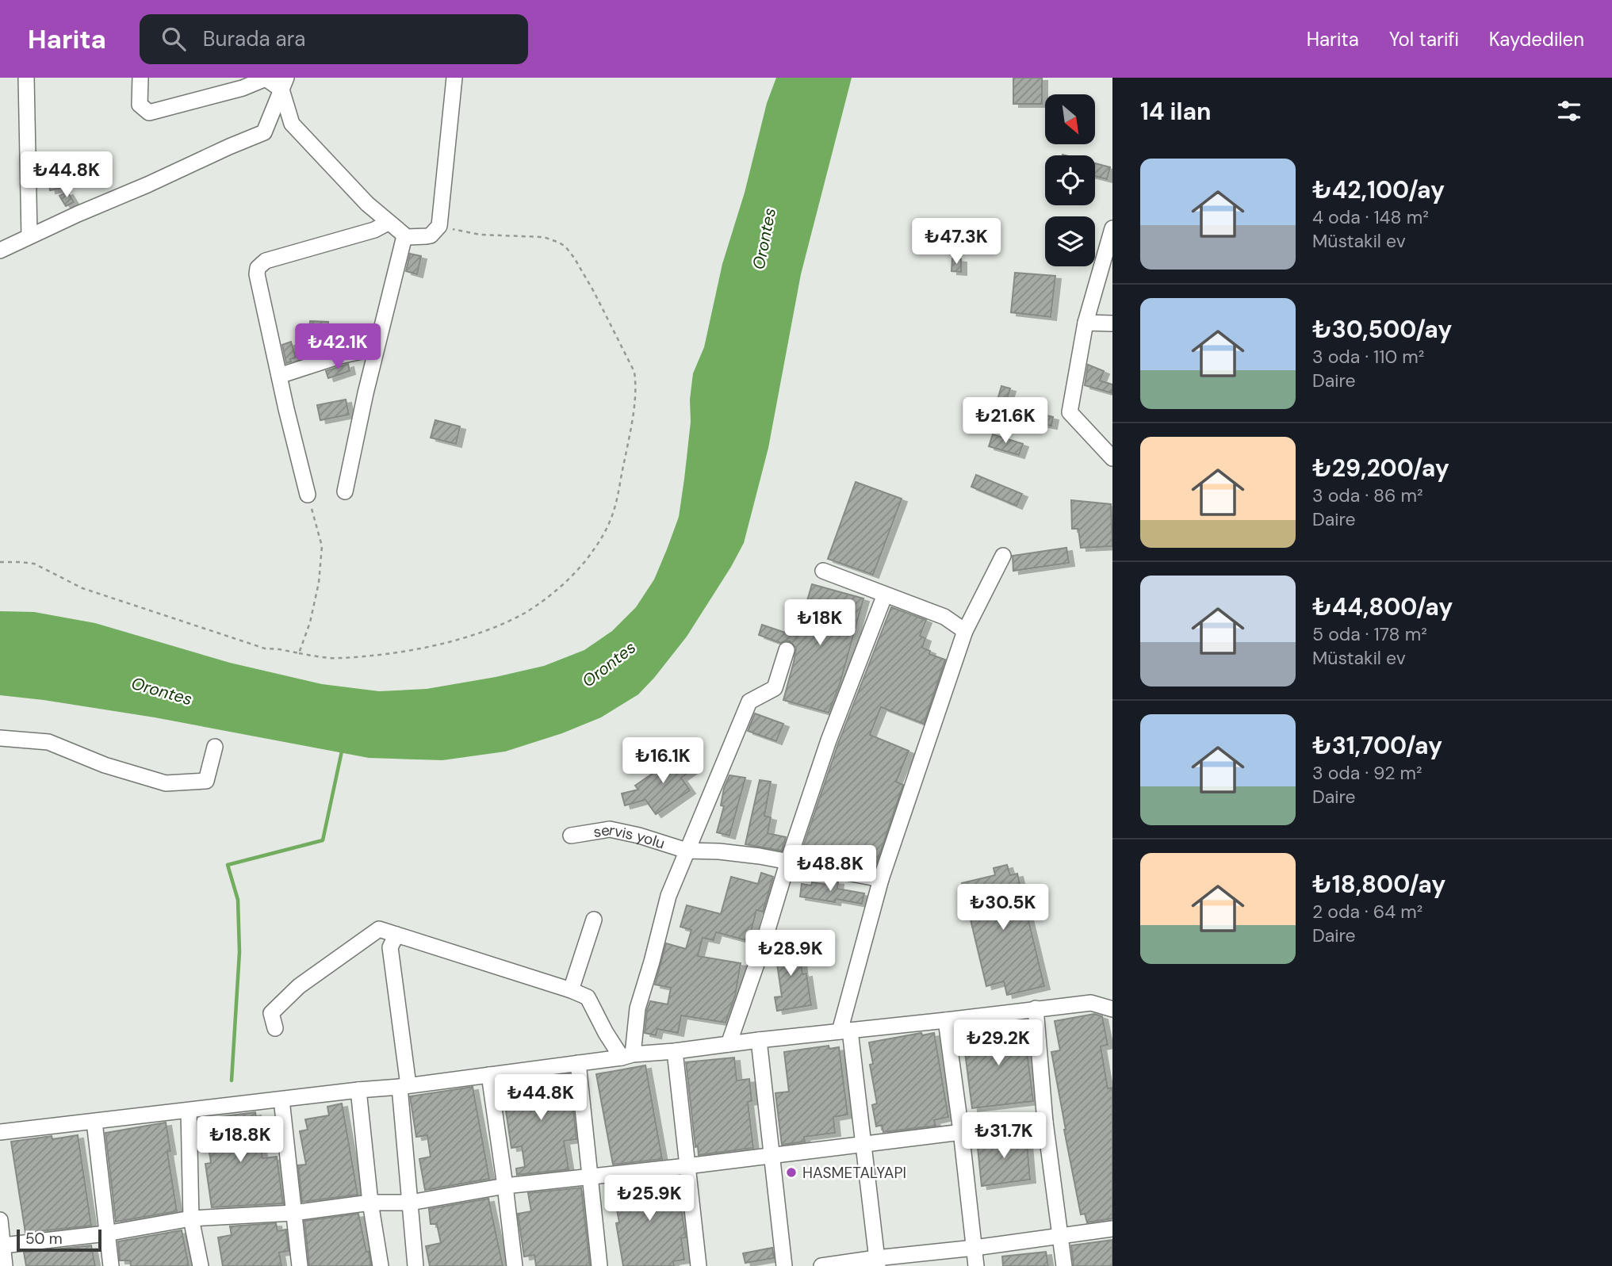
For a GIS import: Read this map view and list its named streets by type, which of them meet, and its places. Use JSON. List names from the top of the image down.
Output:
{
  "streets": {
    "street": ["servis yolu"]
  },
  "water": ["Orontes"],
  "places": ["HASMETALYAPI"],
  "scale_bar": "50 m",
  "north": "bottom right",
  "page": {
    "header": "Harita",
    "search": "Burada ara",
    "nav": ["Harita", "Yol tarifi", "Kaydedilen"],
    "heading": "14 ilan",
    "list": [
      {
        "name": "₺42,100/ay",
        "note": "4 oda · 148 m² · Müstakil ev"
      },
      {
        "name": "₺30,500/ay",
        "note": "3 oda · 110 m² · Daire"
      },
      {
        "name": "₺29,200/ay",
        "note": "3 oda · 86 m² · Daire"
      },
      {
        "name": "₺44,800/ay",
        "note": "5 oda · 178 m² · Müstakil ev"
      },
      {
        "name": "₺31,700/ay",
        "note": "3 oda · 92 m² · Daire"
      },
      {
        "name": "₺18,800/ay",
        "note": "2 oda · 64 m² · Daire"
      }
    ],
    "price": [
      "₺44.8K",
      "₺47.3K",
      "₺42.1K",
      "₺21.6K",
      "₺18K",
      "₺16.1K",
      "₺48.8K",
      "₺30.5K",
      "₺28.9K",
      "₺29.2K",
      "₺44.8K",
      "₺31.7K",
      "₺18.8K",
      "₺25.9K"
    ],
    "scale": "50 m"
  }
}
